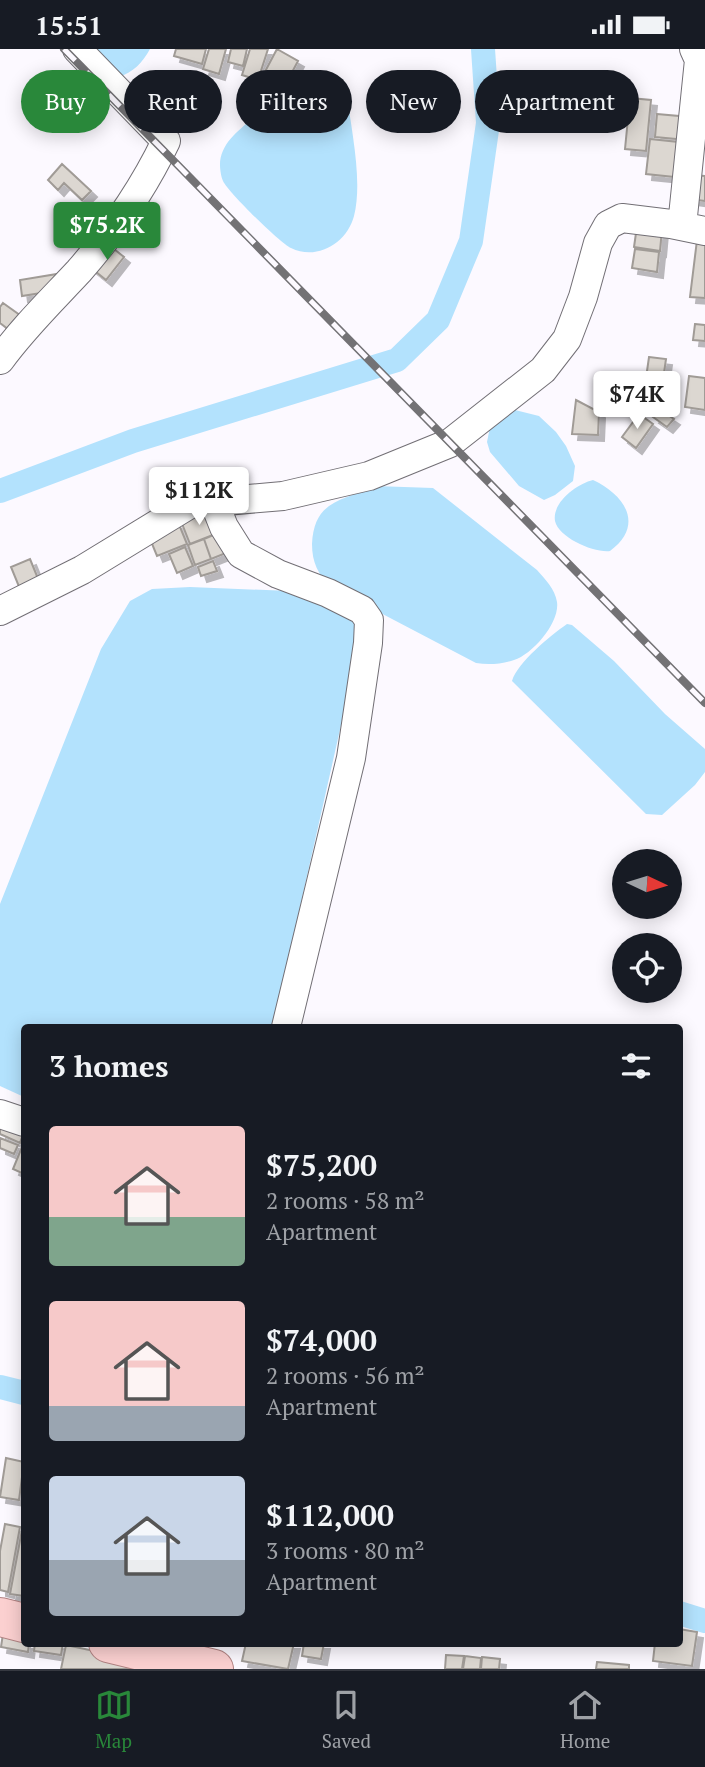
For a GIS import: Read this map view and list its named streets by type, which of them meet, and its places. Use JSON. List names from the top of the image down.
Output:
{
  "north": "right",
  "page": {
    "status": "15:51",
    "chip": [
      "Buy",
      "Rent",
      "Filters",
      "New",
      "Apartment"
    ],
    "price": ["$75.2K", "$74K", "$112K"],
    "heading": "3 homes",
    "list": [
      {
        "name": "$75,200",
        "note": "2 rooms · 58 m² · Apartment"
      },
      {
        "name": "$74,000",
        "note": "2 rooms · 56 m² · Apartment"
      },
      {
        "name": "$112,000",
        "note": "3 rooms · 80 m² · Apartment"
      }
    ],
    "tabs": ["Map", "Saved", "Home"]
  }
}
